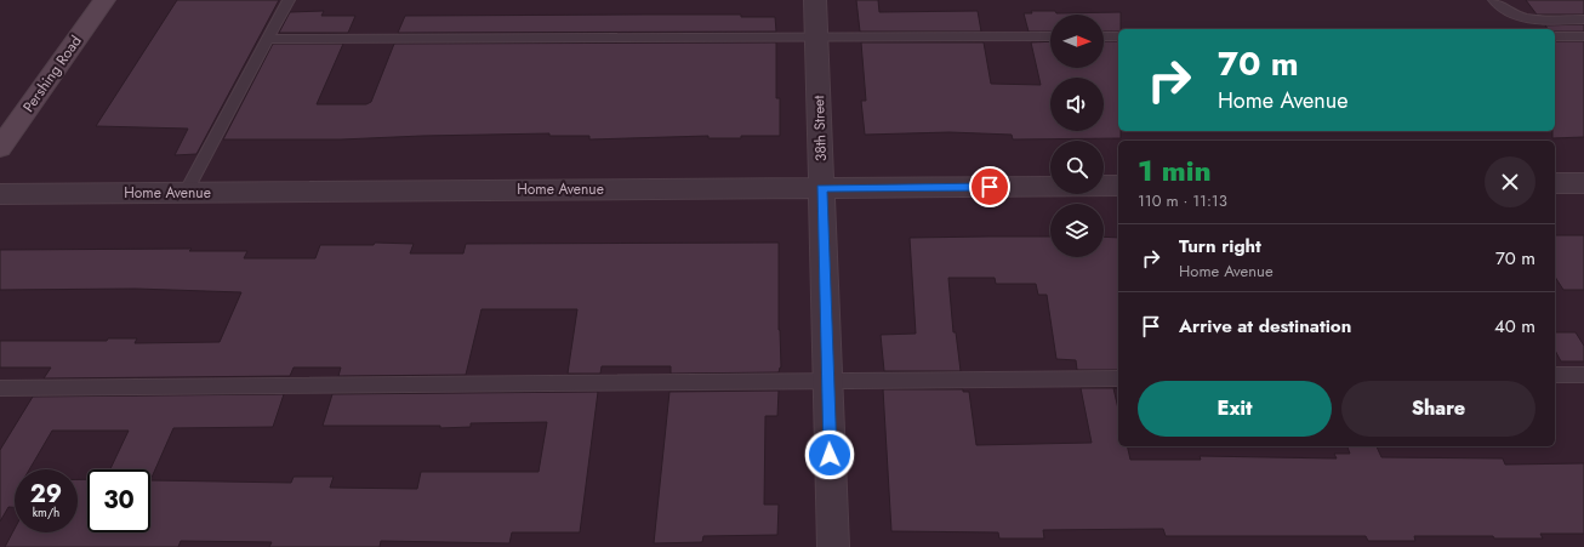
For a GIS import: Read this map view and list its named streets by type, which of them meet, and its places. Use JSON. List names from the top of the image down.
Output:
{
  "streets": {
    "main road": ["Pershing Road"],
    "street": ["38th Street", "Home Avenue"]
  },
  "crossings": [
    ["38th Street", "Home Avenue"]
  ],
  "north": "right",
  "page": {
    "turn": ["70 m", "Home Avenue"],
    "heading": ["1 min", "110 m · 11:13"],
    "list": [
      {
        "name": "Turn right",
        "note": "Home Avenue",
        "value": "70 m"
      },
      {
        "name": "Arrive at destination",
        "value": "40 m"
      }
    ],
    "buttons": ["Exit", "Share"],
    "speed": "29 km/h",
    "limit": "30"
  }
}
